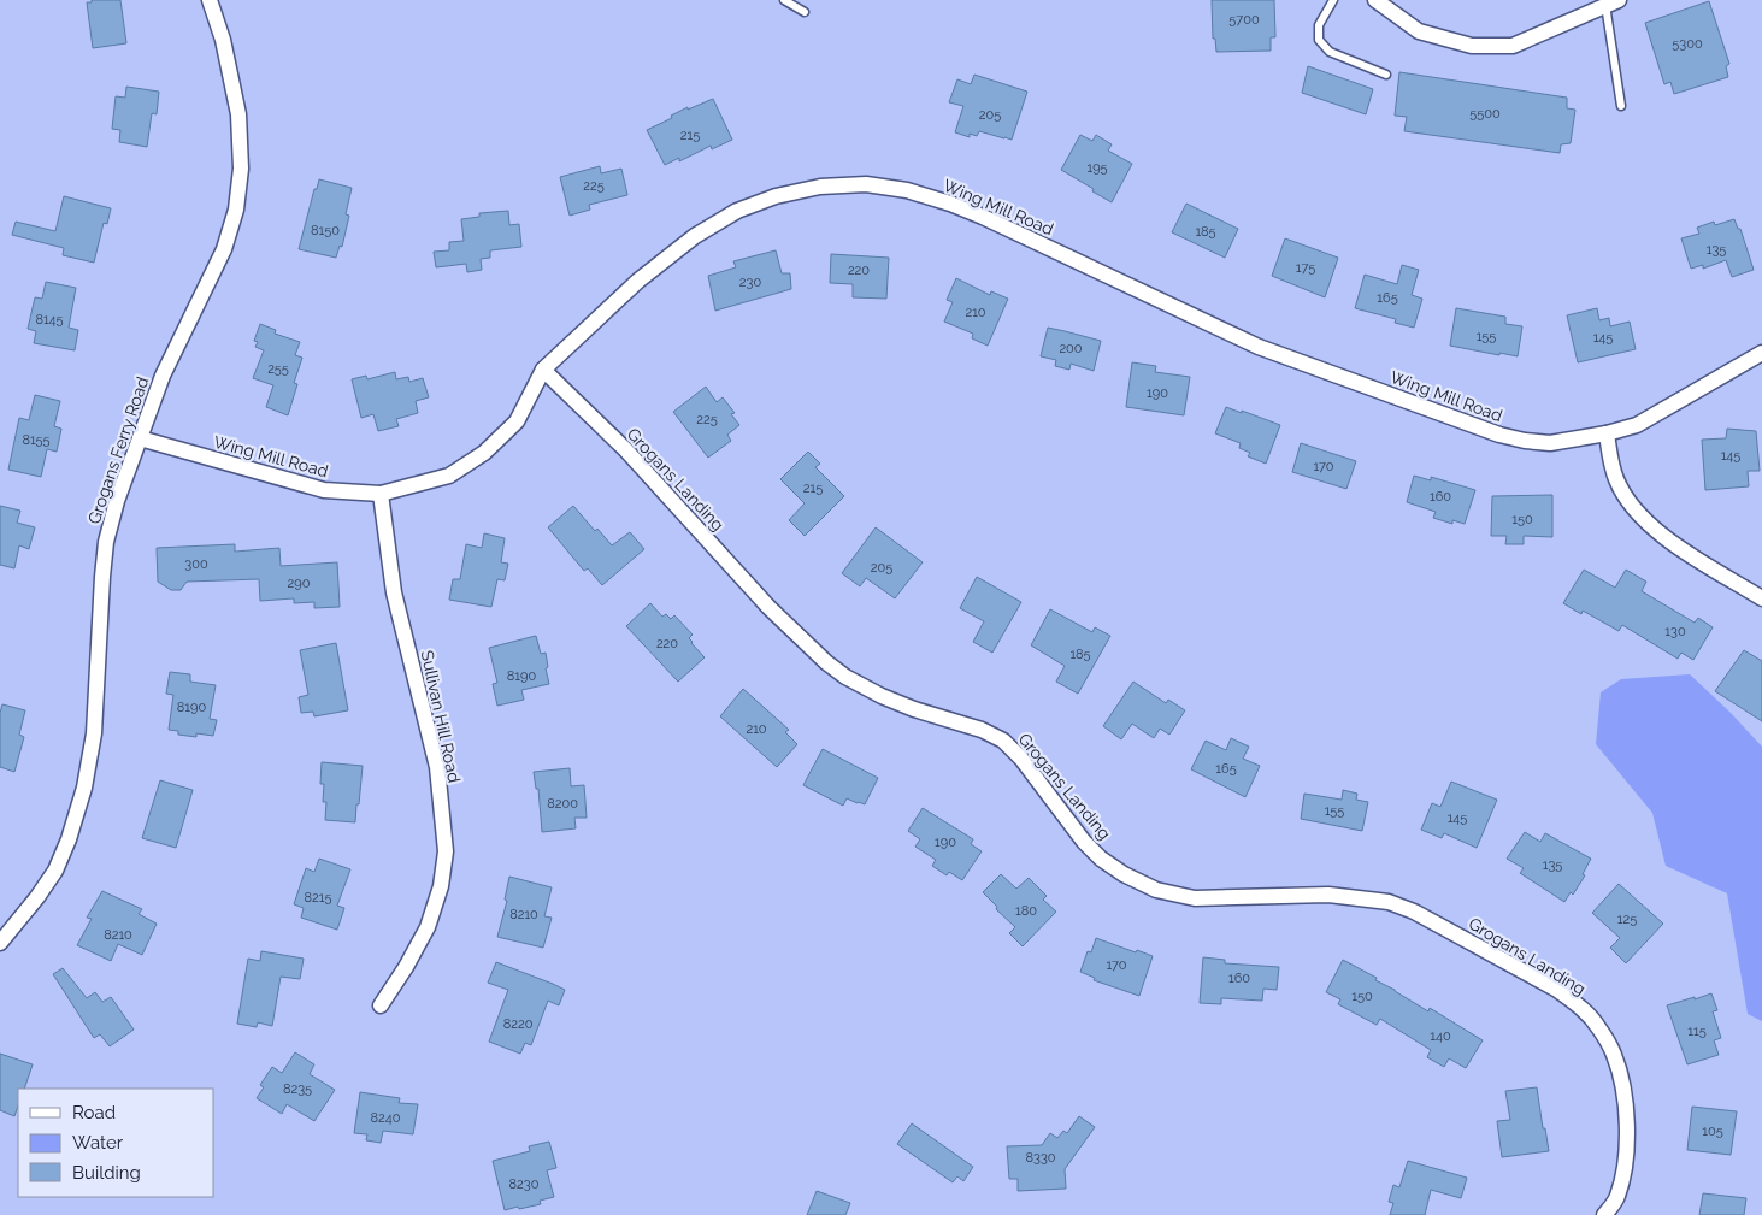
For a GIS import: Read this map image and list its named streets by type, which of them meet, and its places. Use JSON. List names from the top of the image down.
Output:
{
  "streets": {
    "street": [
      "Wing Mill Road",
      "Grogans Ferry Road",
      "Grogans Landing",
      "Sullivan Hill Road"
    ]
  },
  "crossings": [
    ["Wing Mill Road", "Grogans Ferry Road"],
    ["Wing Mill Road", "Grogans Landing"],
    ["Wing Mill Road", "Sullivan Hill Road"]
  ],
  "house_numbers": [
    "5700",
    "5300",
    "5500",
    "205",
    "215",
    "195",
    "225",
    "8150",
    "185",
    "135",
    "175",
    "220",
    "230",
    "165",
    "210",
    "8145",
    "155",
    "145",
    "200",
    "255",
    "190",
    "225",
    "8155",
    "145",
    "170",
    "215",
    "160",
    "150",
    "300",
    "205",
    "290",
    "130",
    "220",
    "185",
    "8190",
    "8190",
    "210",
    "165",
    "8200",
    "155",
    "145",
    "190",
    "135",
    "8215",
    "180",
    "8210",
    "125",
    "8210",
    "170",
    "160",
    "150",
    "8220",
    "115",
    "140",
    "8235",
    "8240",
    "105",
    "8330",
    "8230"
  ],
  "legend": ["Road", "Water", "Building"]
}
